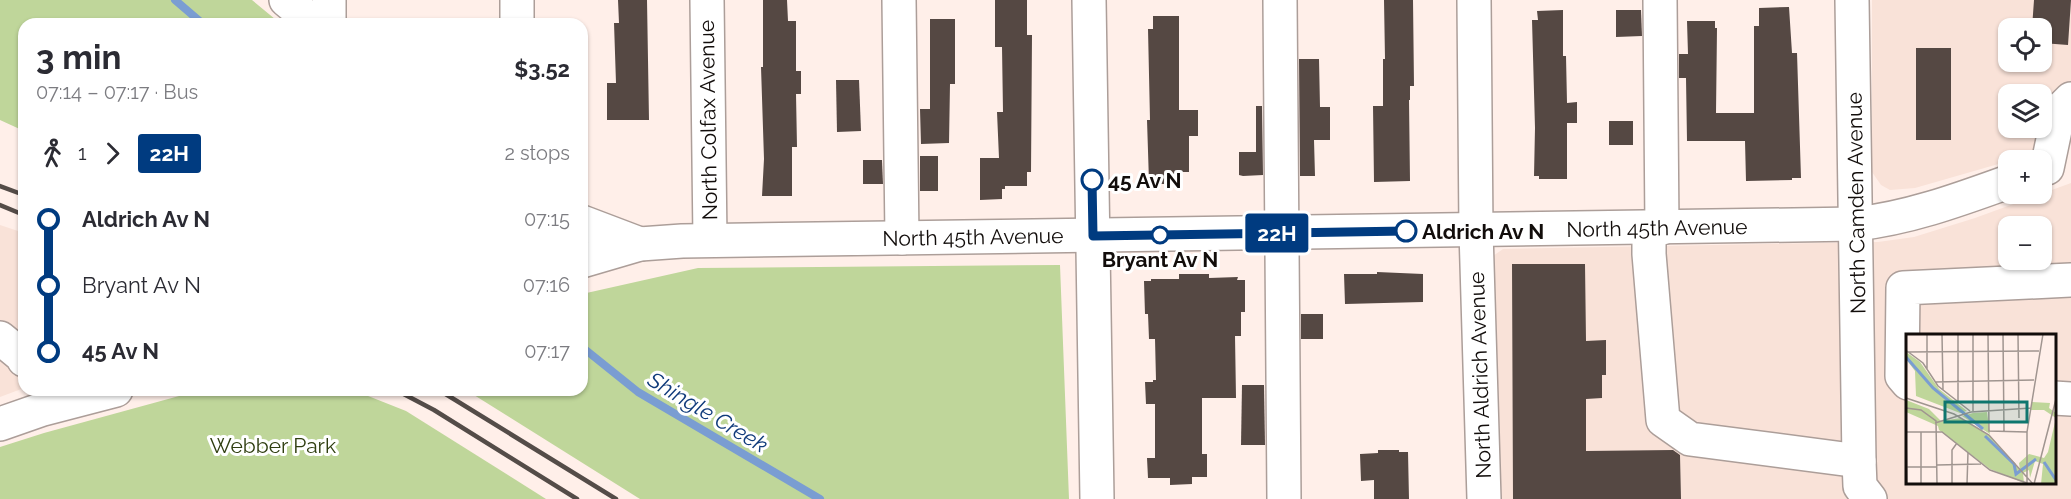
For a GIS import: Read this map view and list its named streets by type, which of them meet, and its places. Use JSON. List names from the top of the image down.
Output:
{
  "streets": {
    "street": [
      "North Colfax Avenue",
      "North Camden Avenue",
      "North 45th Avenue",
      "North Aldrich Avenue"
    ]
  },
  "crossings": [
    ["North Colfax Avenue", "North 45th Avenue"],
    ["North Camden Avenue", "North 45th Avenue"],
    ["North 45th Avenue", "North Aldrich Avenue"]
  ],
  "water": ["Shingle Creek"],
  "parks": ["Webber Park"],
  "places": ["45 Av N", "Aldrich Av N", "Bryant Av N"],
  "lines": ["bus line 22H"],
  "page": {
    "on_map": "22H",
    "map_buttons": ["+", "−"],
    "heading": ["3 min", "07:14 – 07:17 · Bus", "$3.52"],
    "legs": ["1", "22H", "2 stops"],
    "list": [
      {
        "name": "Aldrich Av N",
        "value": "07:15"
      },
      {
        "name": "Bryant Av N",
        "value": "07:16"
      },
      {
        "name": "45 Av N",
        "value": "07:17"
      }
    ]
  }
}
